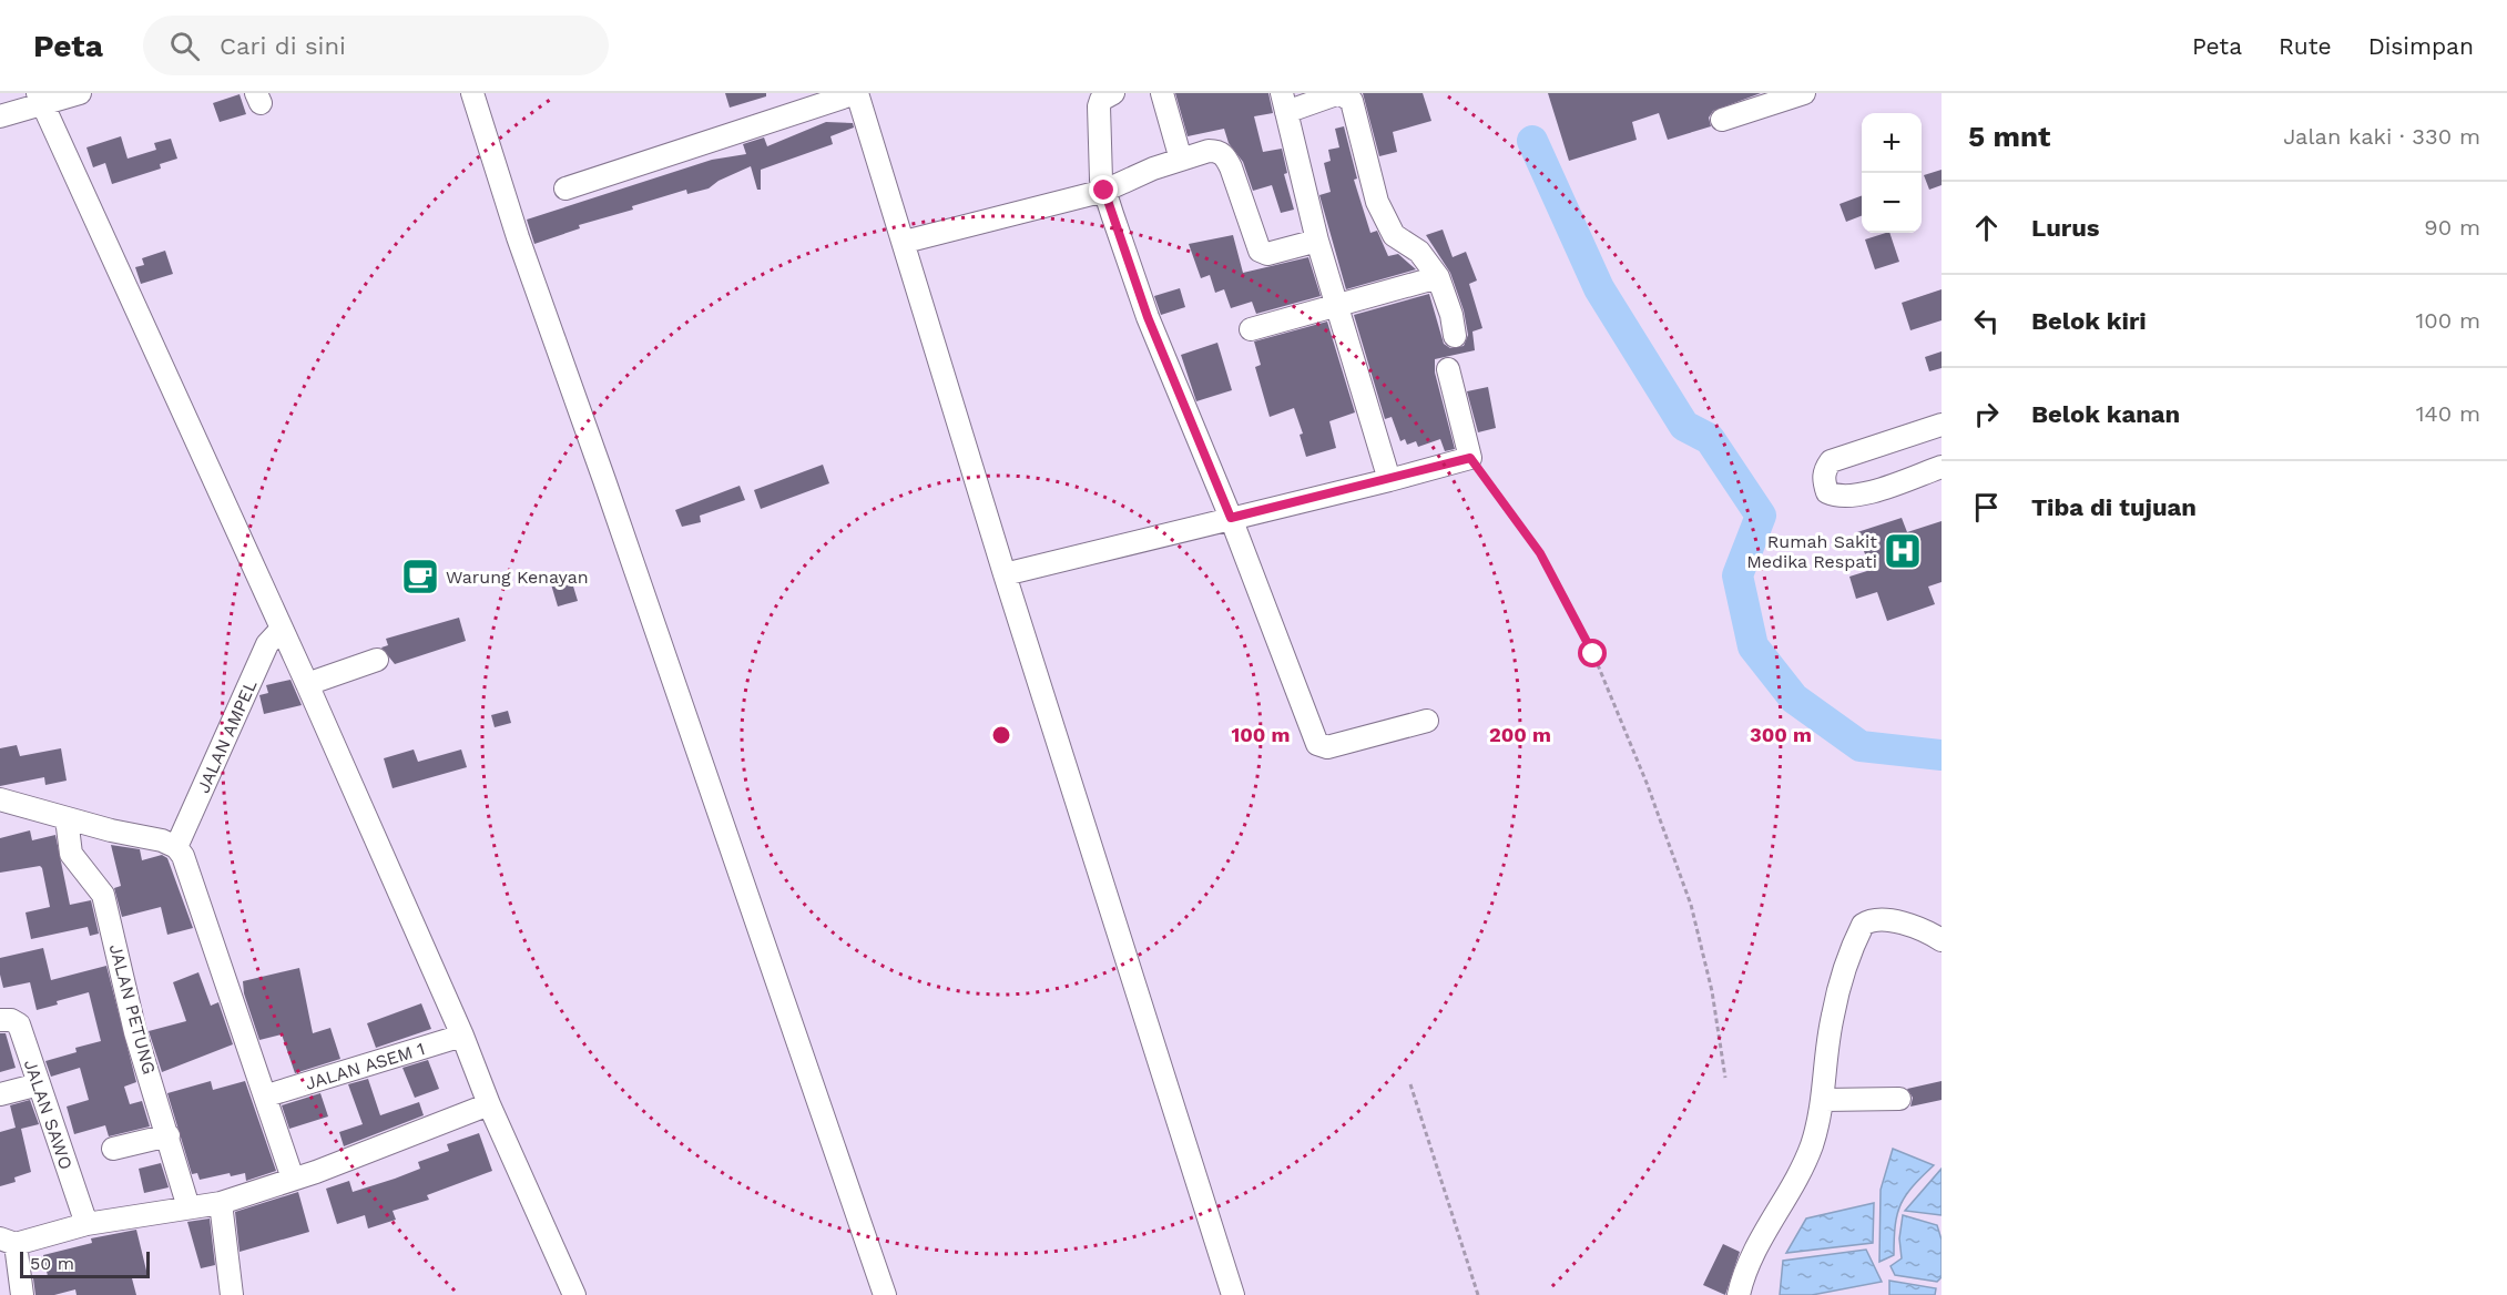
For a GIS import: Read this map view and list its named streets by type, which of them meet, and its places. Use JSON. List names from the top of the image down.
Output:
{
  "streets": {
    "street": [
      "JALAN AMPEL",
      "JALAN PETUNG",
      "JALAN ASEM 1",
      "JALAN SAWO"
    ]
  },
  "places": {
    "hospital": ["Rumah Sakit Medika Respati"],
    "cafe": ["Warung Kenayan"]
  },
  "scale_bar": "50 m",
  "page": {
    "header": "Peta",
    "search": "Cari di sini",
    "nav": ["Peta", "Rute", "Disimpan"],
    "heading": ["5 mnt", "Jalan kaki · 330 m"],
    "map_buttons": ["+", "−"],
    "list": [
      ["Lurus", "90 m"],
      ["Belok kiri", "100 m"],
      ["Belok kanan", "140 m"],
      "Tiba di tujuan"
    ],
    "scale": "50 m"
  },
  "rings": ["100 m", "200 m", "300 m"]
}
